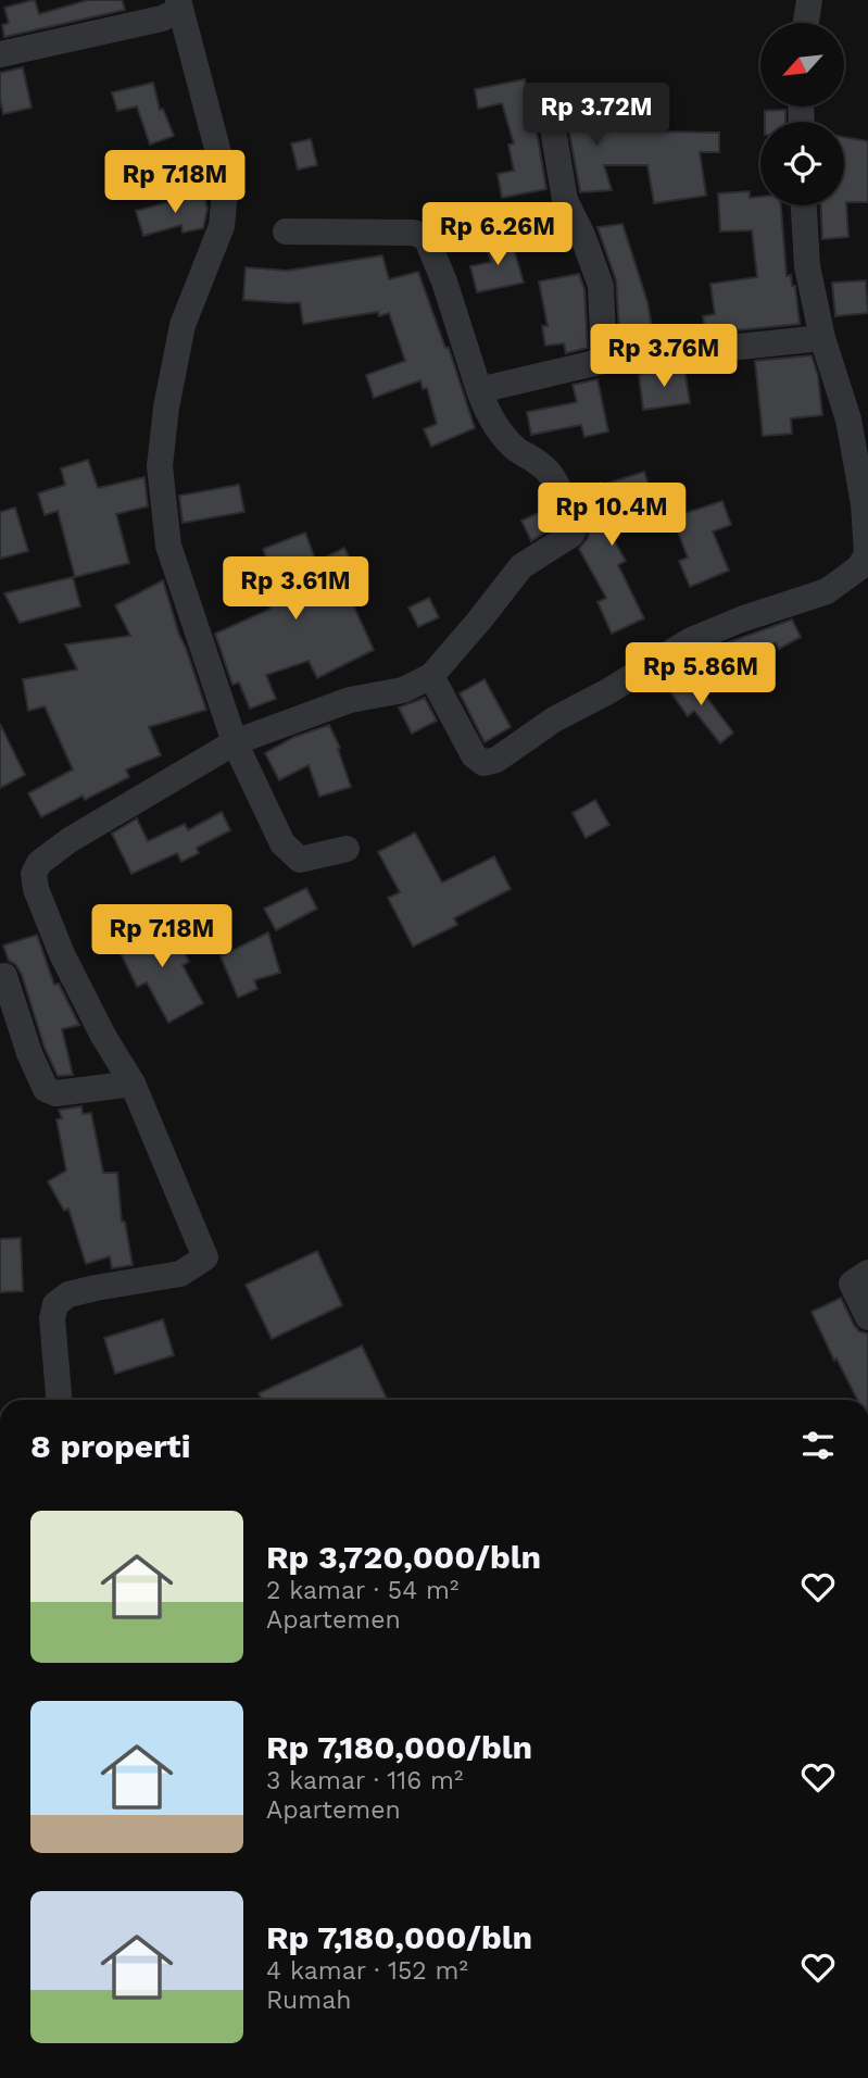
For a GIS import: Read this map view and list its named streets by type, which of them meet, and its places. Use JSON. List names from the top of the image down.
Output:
{
  "north": "bottom left",
  "page": {
    "price": [
      "Rp 3.72M",
      "Rp 7.18M",
      "Rp 6.26M",
      "Rp 3.76M",
      "Rp 10.4M",
      "Rp 3.61M",
      "Rp 5.86M",
      "Rp 7.18M"
    ],
    "heading": "8 properti",
    "list": [
      {
        "name": "Rp 3,720,000/bln",
        "note": "2 kamar · 54 m² · Apartemen"
      },
      {
        "name": "Rp 7,180,000/bln",
        "note": "3 kamar · 116 m² · Apartemen"
      },
      {
        "name": "Rp 7,180,000/bln",
        "note": "4 kamar · 152 m² · Rumah"
      }
    ]
  }
}
